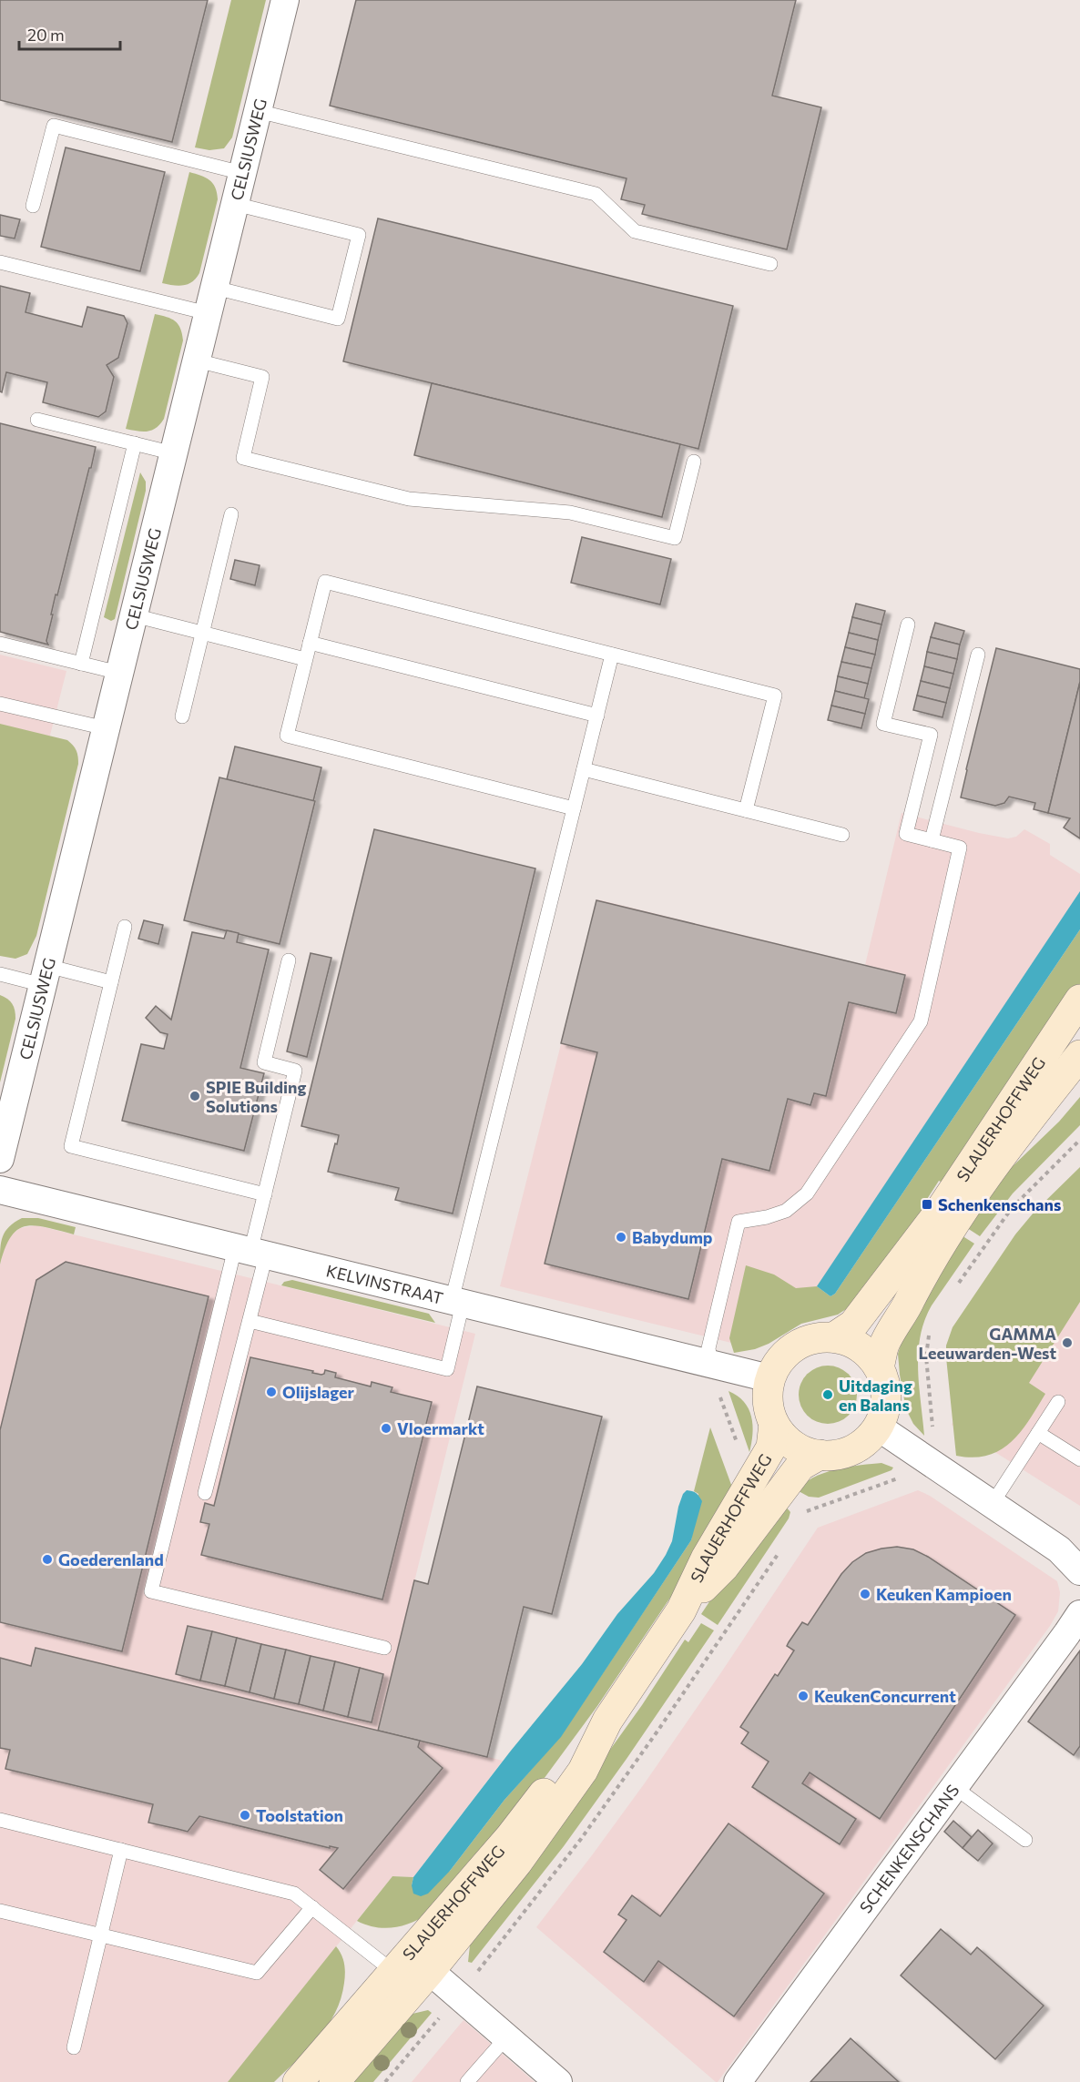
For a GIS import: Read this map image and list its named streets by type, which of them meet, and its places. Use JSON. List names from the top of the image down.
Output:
{
  "streets": {
    "main road": ["SLAUERHOFFWEG"],
    "street": ["CELSIUSWEG", "KELVINSTRAAT", "SCHENKENSCHANS"]
  },
  "crossings": [
    ["SLAUERHOFFWEG", "KELVINSTRAAT"]
  ],
  "places": {
    "other": [
      "SPIE Building Solutions",
      "Babydump",
      "GAMMA Leeuwarden-West",
      "Olijslager",
      "Uitdaging en Balans",
      "Vloermarkt",
      "Goederenland",
      "Keuken Kampioen",
      "KeukenConcurrent",
      "Toolstation"
    ],
    "transit": ["Schenkenschans"]
  },
  "scale_bar": "20 m"
}
